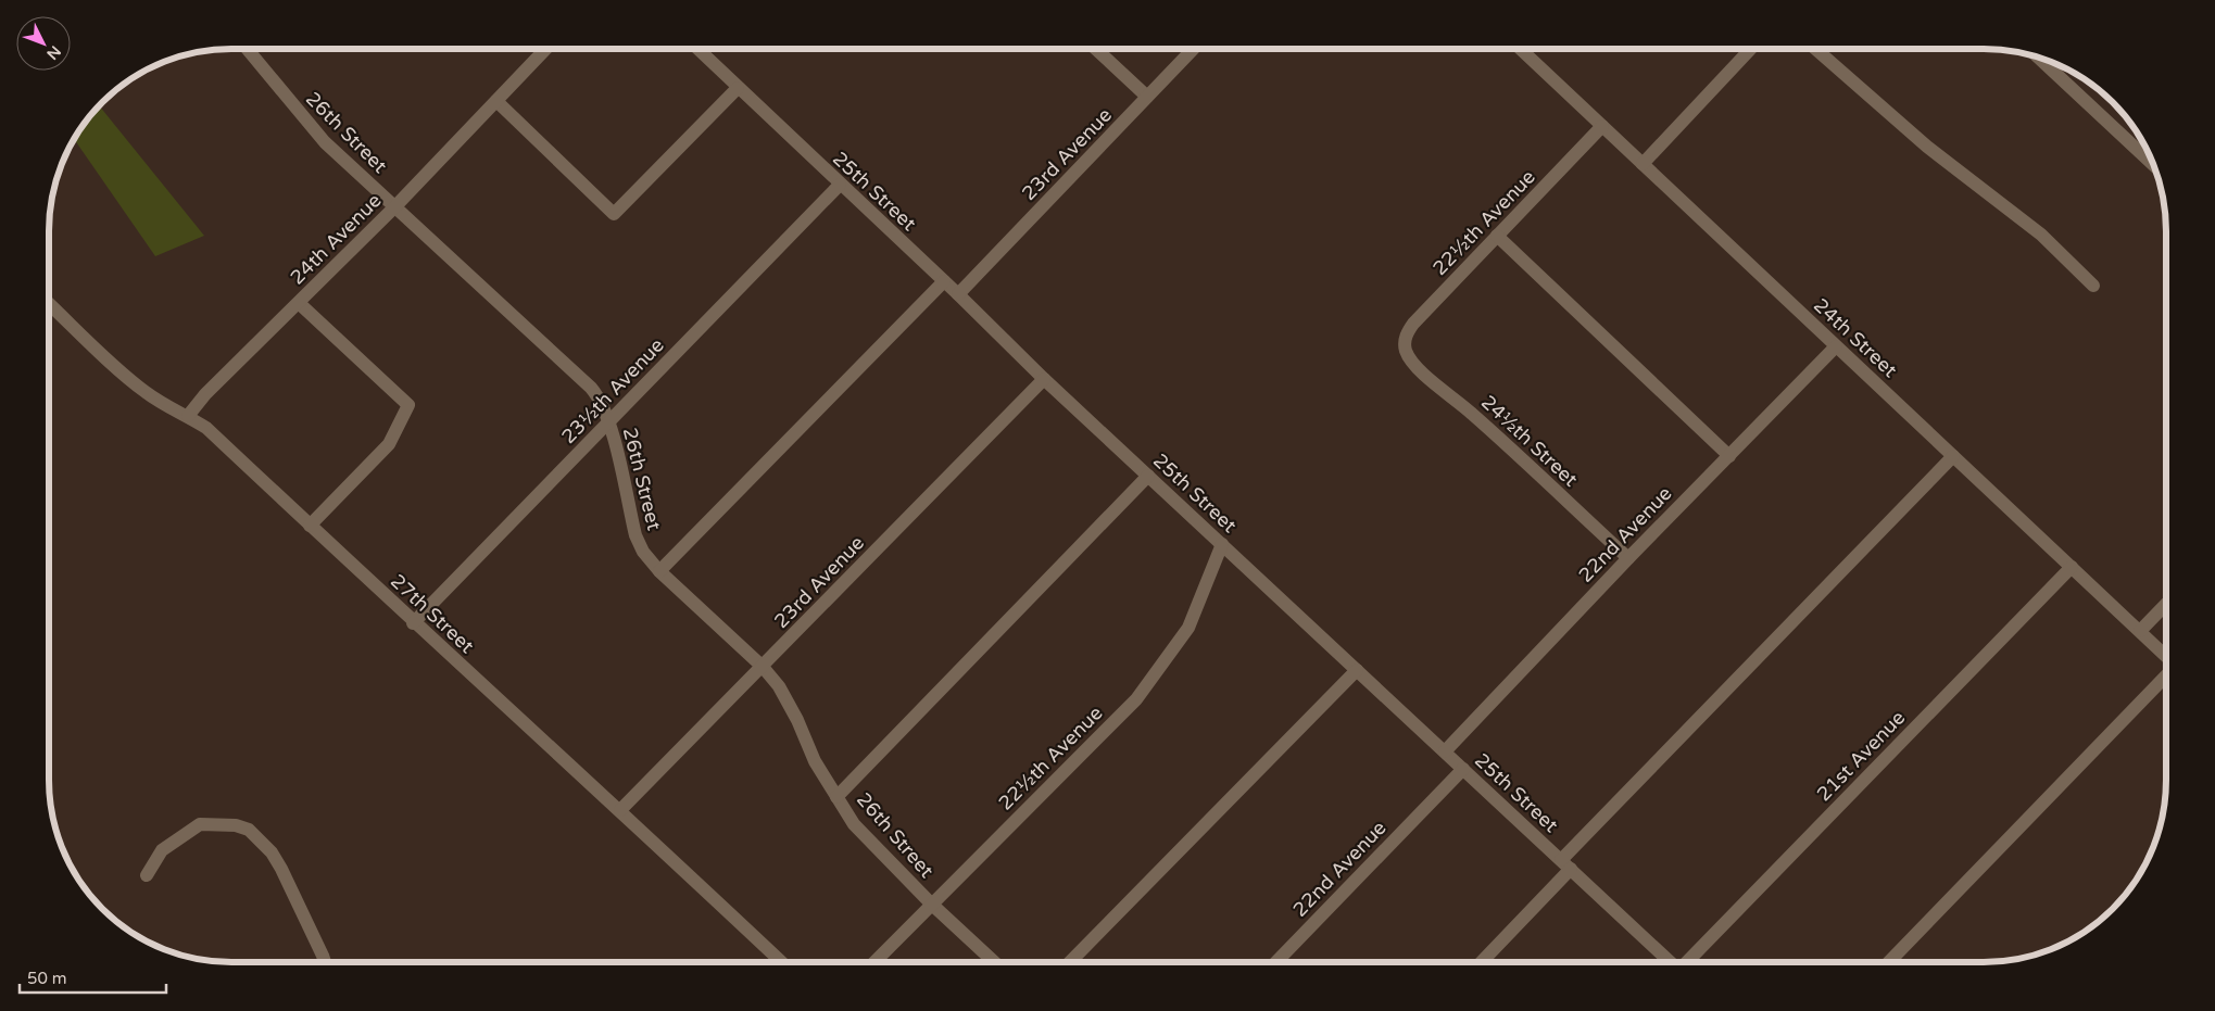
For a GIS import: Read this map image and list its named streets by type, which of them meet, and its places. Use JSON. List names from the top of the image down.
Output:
{
  "streets": {
    "street": [
      "26th Street",
      "23rd Avenue",
      "25th Street",
      "22½th Avenue",
      "24th Avenue",
      "24th Street",
      "23½th Avenue",
      "24½th Street",
      "22nd Avenue",
      "27th Street",
      "21st Avenue"
    ]
  },
  "crossings": [
    ["26th Street", "23rd Avenue"],
    ["26th Street", "22½th Avenue"],
    ["26th Street", "24th Avenue"],
    ["26th Street", "23½th Avenue"],
    ["23rd Avenue", "25th Street"],
    ["23rd Avenue", "27th Street"],
    ["25th Street", "22½th Avenue"],
    ["25th Street", "23½th Avenue"],
    ["25th Street", "22nd Avenue"],
    ["22½th Avenue", "24th Street"],
    ["22½th Avenue", "24½th Street"],
    ["24th Avenue", "27th Street"],
    ["24th Street", "22nd Avenue"],
    ["24th Street", "21st Avenue"],
    ["23½th Avenue", "27th Street"],
    ["24½th Street", "22nd Avenue"]
  ],
  "scale_bar": "50 m",
  "north": "bottom right"
}
